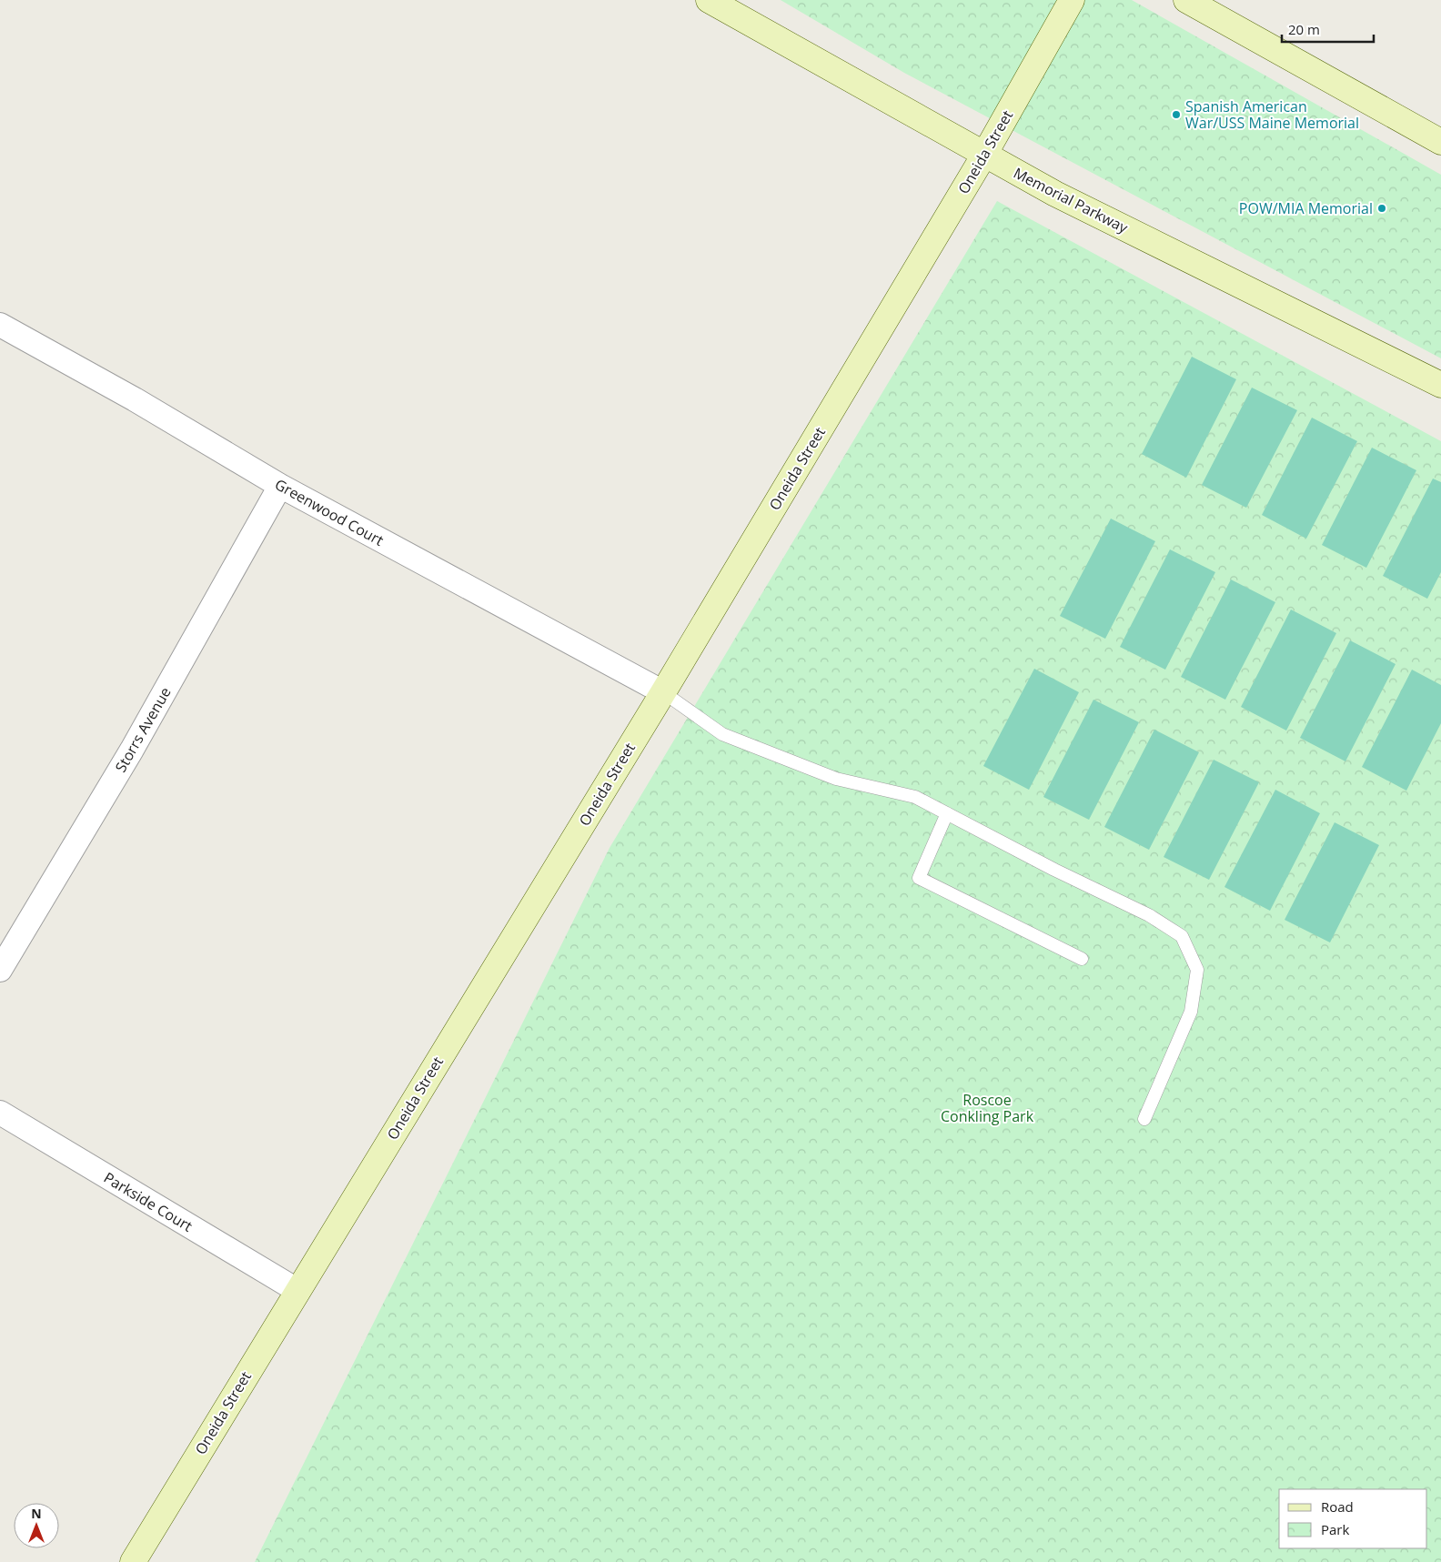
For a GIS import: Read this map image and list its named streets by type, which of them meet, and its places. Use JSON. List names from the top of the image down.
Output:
{
  "streets": {
    "street": [
      "Oneida Street",
      "Memorial Parkway",
      "Greenwood Court",
      "Storrs Avenue",
      "Parkside Court"
    ]
  },
  "crossings": [
    ["Oneida Street", "Memorial Parkway"],
    ["Oneida Street", "Greenwood Court"],
    ["Oneida Street", "Parkside Court"],
    ["Greenwood Court", "Storrs Avenue"]
  ],
  "parks": ["Roscoe Conkling Park"],
  "places": ["Spanish American War/USS Maine Memorial", "POW/MIA Memorial"],
  "legend": ["Road", "Park"],
  "scale_bar": "20 m",
  "north": "top"
}
